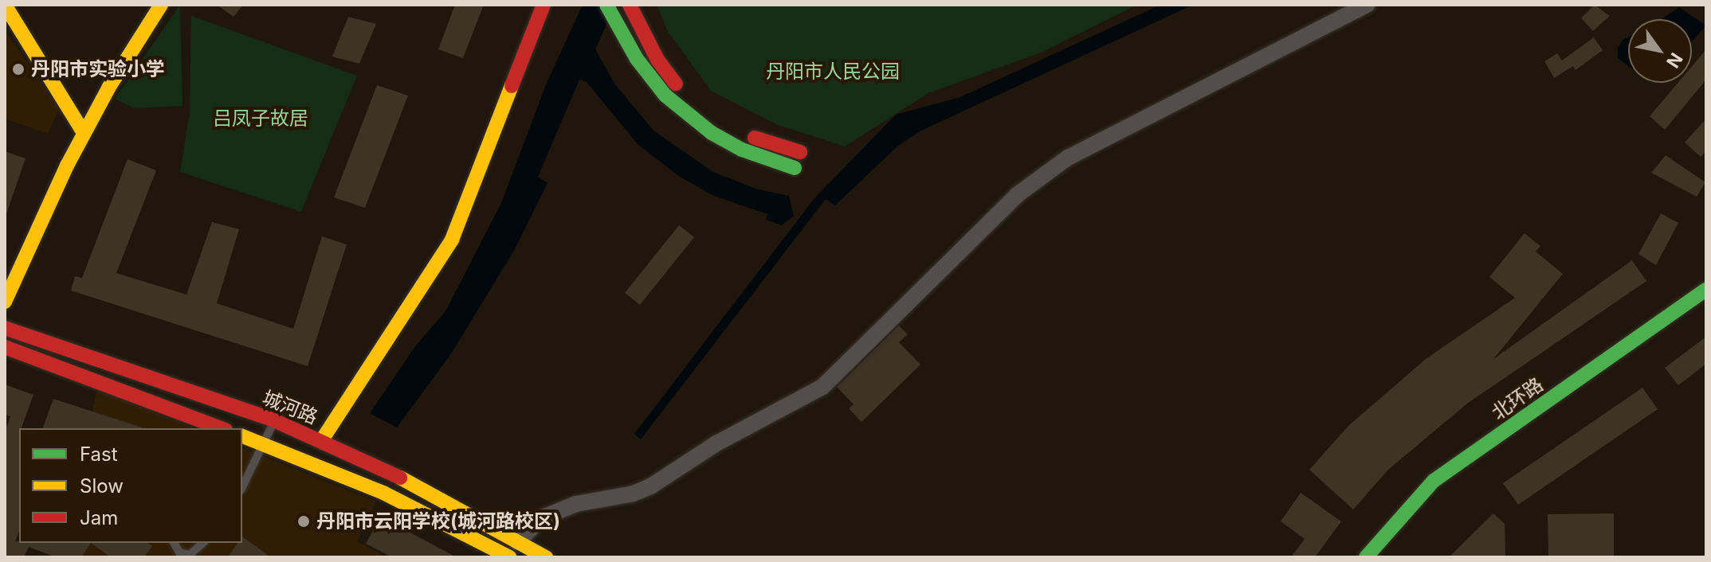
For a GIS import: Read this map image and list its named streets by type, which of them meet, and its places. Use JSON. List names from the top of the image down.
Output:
{
  "streets": {
    "main road": ["北环路", "城河路"]
  },
  "parks": ["丹阳市人民公园", "吕凤子故居"],
  "places": ["丹阳市实验小学", "丹阳市云阳学校(城河路校区)"],
  "legend": ["Fast", "Slow", "Jam"],
  "north": "bottom right"
}
